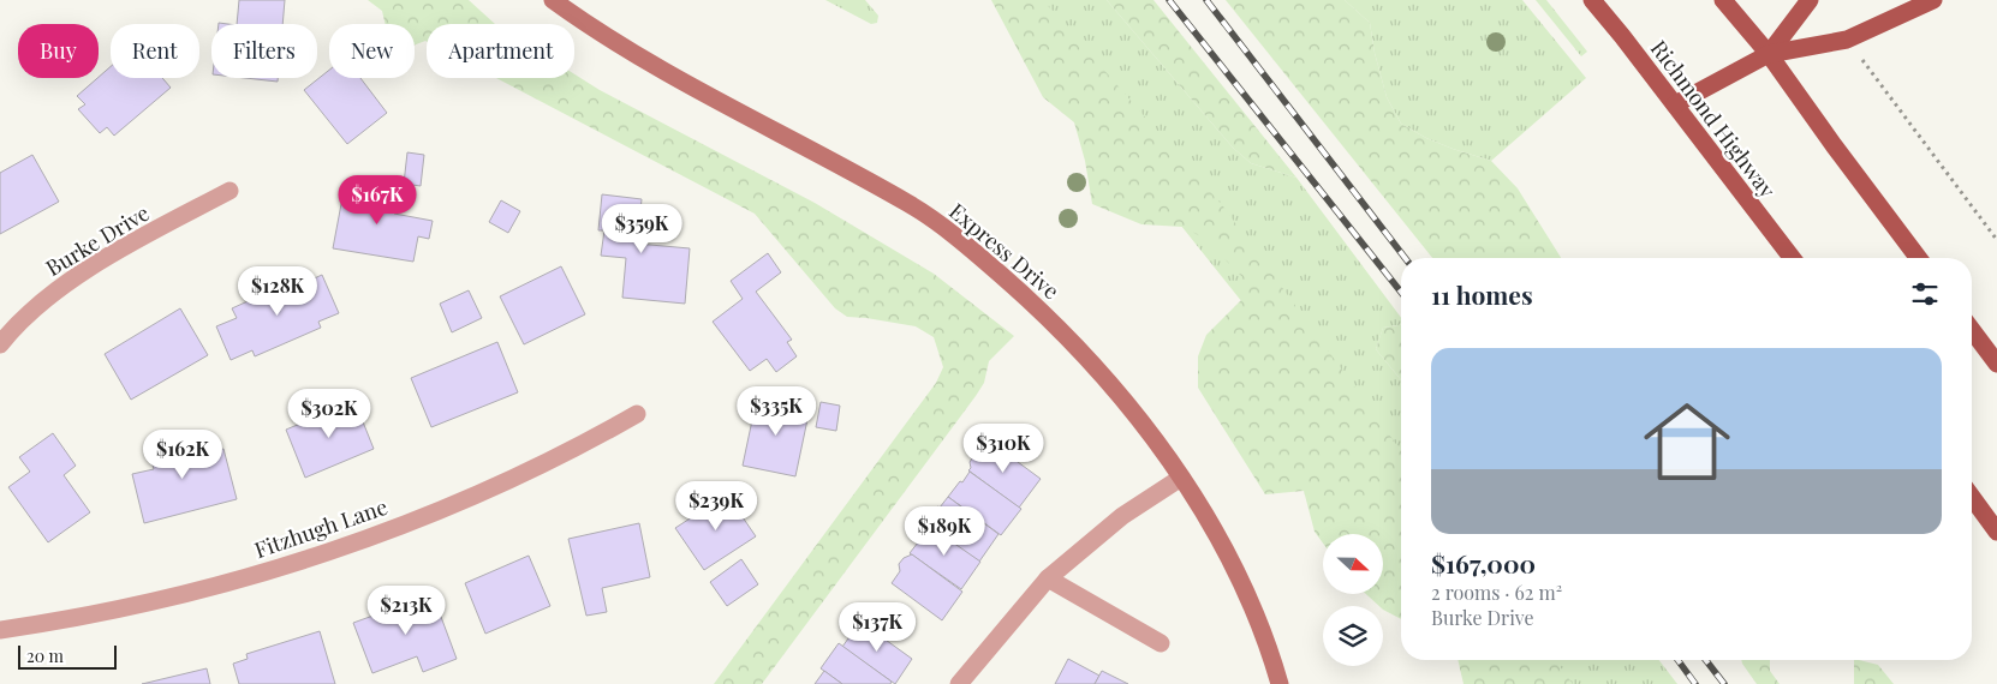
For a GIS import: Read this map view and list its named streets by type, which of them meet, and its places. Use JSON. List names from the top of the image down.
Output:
{
  "streets": {
    "main road": ["Richmond Highway"],
    "street": ["Burke Drive", "Express Drive", "Fitzhugh Lane"]
  },
  "scale_bar": "20 m",
  "north": "right",
  "page": {
    "chip": [
      "Buy",
      "Rent",
      "Filters",
      "New",
      "Apartment"
    ],
    "price": [
      "$167K",
      "$359K",
      "$128K",
      "$335K",
      "$302K",
      "$310K",
      "$162K",
      "$239K",
      "$189K",
      "$213K",
      "$137K"
    ],
    "heading": "11 homes",
    "list": [
      {
        "name": "$167,000",
        "note": "2 rooms · 62 m² · Burke Drive"
      }
    ],
    "scale": "20 m"
  }
}
